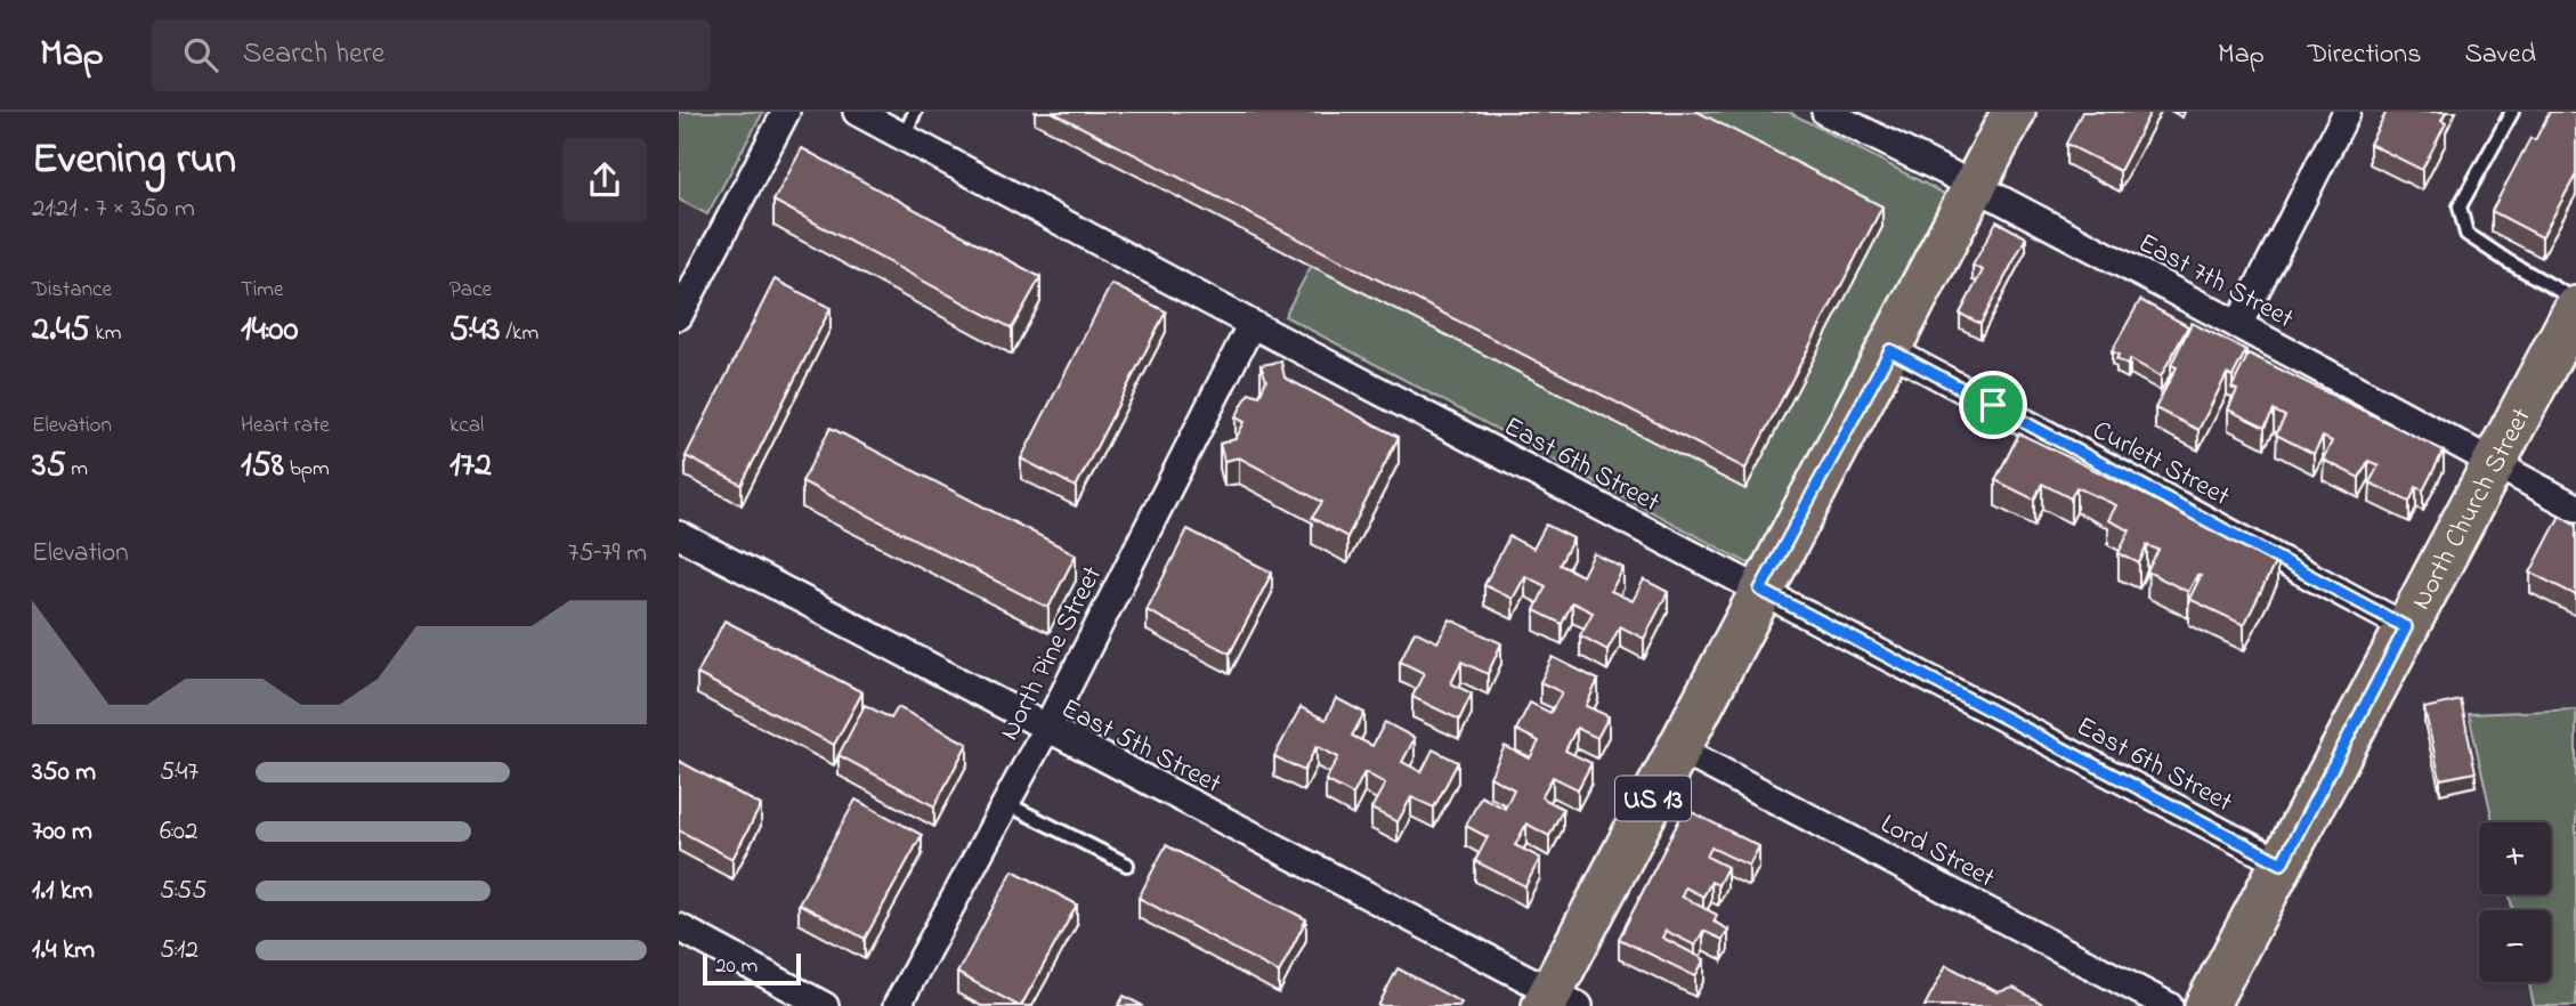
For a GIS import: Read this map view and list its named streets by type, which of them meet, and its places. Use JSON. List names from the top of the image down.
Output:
{
  "streets": {
    "main road": ["North Church Street", "US 13"],
    "street": [
      "East 7th Street",
      "Curlett Street",
      "East 6th Street",
      "North Pine Street",
      "East 5th Street",
      "Lord Street"
    ]
  },
  "crossings": [
    ["East 7th Street", "North Church Street"],
    ["East 7th Street", "US 13"],
    ["Curlett Street", "North Church Street"],
    ["Curlett Street", "US 13"],
    ["East 6th Street", "North Church Street"],
    ["East 6th Street", "North Pine Street"],
    ["East 6th Street", "US 13"],
    ["North Pine Street", "East 5th Street"],
    ["East 5th Street", "US 13"],
    ["US 13", "Lord Street"]
  ],
  "scale_bar": "20 m",
  "page": {
    "header": "Map",
    "search": "Search here",
    "nav": ["Map", "Directions", "Saved"],
    "heading": ["Evening run", "21:21 · 7 × 350 m"],
    "stats": [
      ["Distance", "2.45 km"],
      ["Time", "14:00"],
      ["Pace", "5:43 /km"],
      ["Elevation", "35 m"],
      ["Heart rate", "158 bpm"],
      ["kcal", "172"]
    ],
    "chart": ["Elevation", "75–79 m"],
    "list": [
      {
        "name": "350 m",
        "note": "5:47"
      },
      {
        "name": "700 m",
        "note": "6:02"
      },
      {
        "name": "1.1 km",
        "note": "5:55"
      },
      {
        "name": "1.4 km",
        "note": "5:12"
      }
    ],
    "map_buttons": ["+", "−"],
    "scale": "20 m"
  }
}
